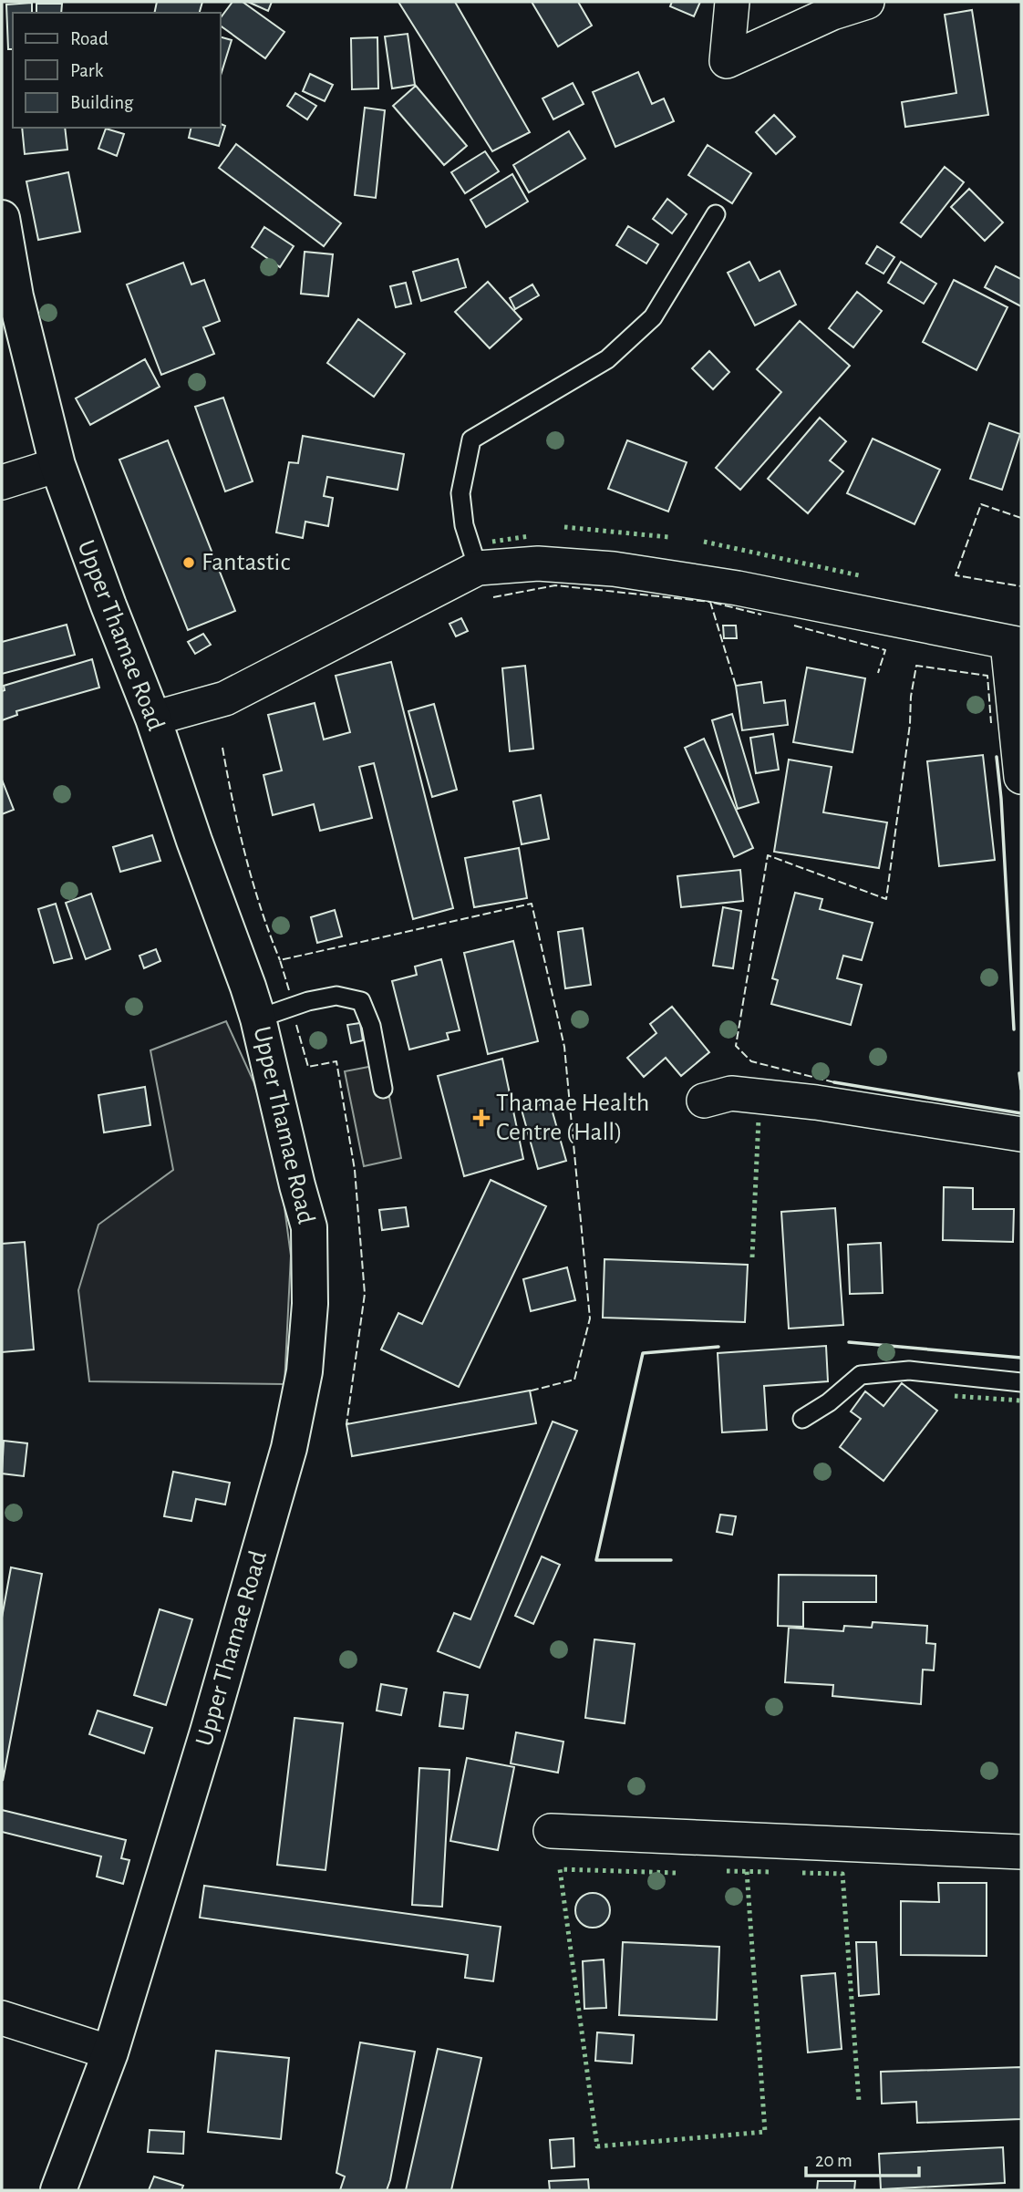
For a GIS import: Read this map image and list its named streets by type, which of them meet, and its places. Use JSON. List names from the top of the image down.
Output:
{
  "streets": {
    "street": ["Upper Thamae Road"]
  },
  "places": {
    "other": ["Fantastic"],
    "health": ["Thamae Health Centre (Hall)"]
  },
  "legend": ["Road", "Park", "Building"],
  "scale_bar": "20 m"
}
